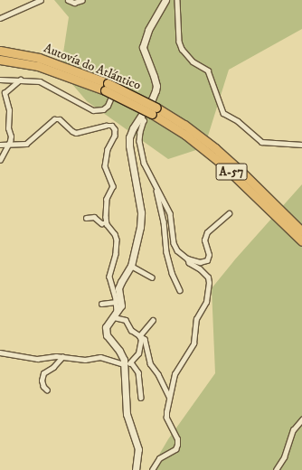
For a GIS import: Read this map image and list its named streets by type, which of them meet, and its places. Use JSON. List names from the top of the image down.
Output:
{
  "streets": {
    "highway": ["Autovía do Atlántico", "A-57"]
  }
}
